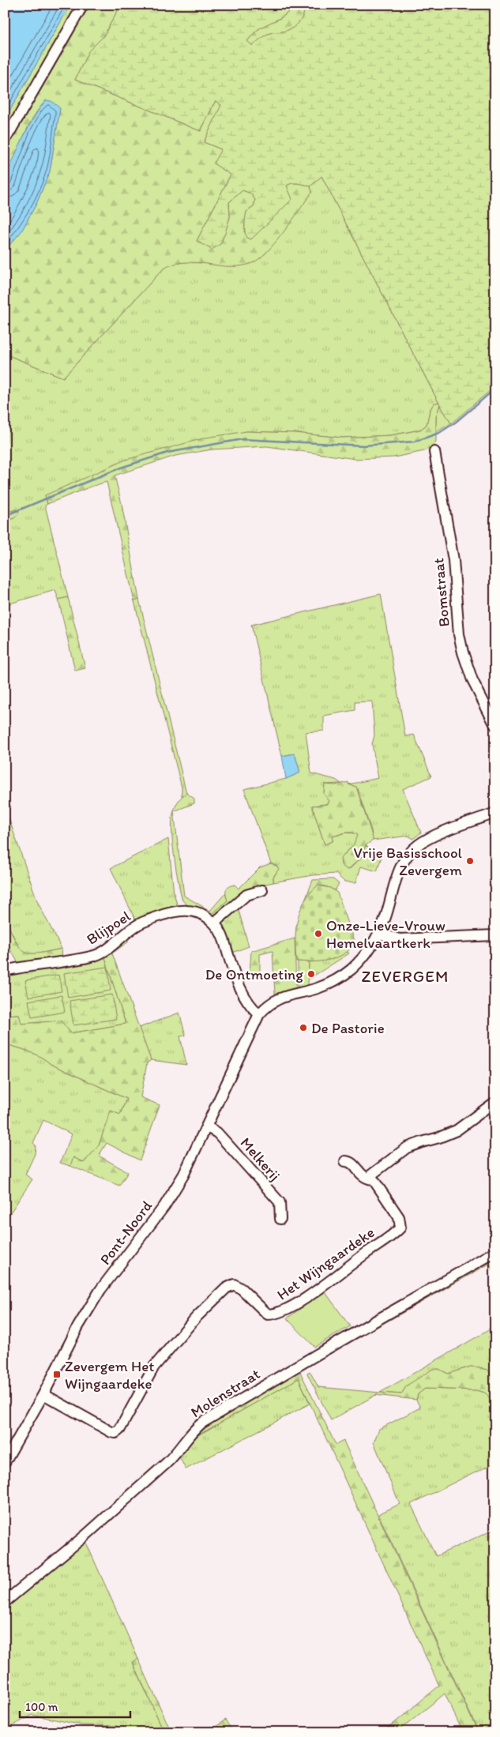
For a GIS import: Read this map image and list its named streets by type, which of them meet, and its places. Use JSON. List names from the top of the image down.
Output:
{
  "streets": {
    "street": [
      "Bomstraat",
      "Blijpoel",
      "Melkerij",
      "Pont-Noord",
      "Het Wijngaardeke",
      "Molenstraat"
    ]
  },
  "crossings": [
    ["Blijpoel", "Pont-Noord"],
    ["Melkerij", "Pont-Noord"],
    ["Pont-Noord", "Het Wijngaardeke"]
  ],
  "districts": ["ZEVERGEM"],
  "places": {
    "other": [
      "Vrije Basisschool Zevergem",
      "Onze-Lieve-Vrouw Hemelvaartkerk",
      "De Ontmoeting",
      "De Pastorie"
    ],
    "transit": ["Zevergem Het Wijngaardeke"]
  },
  "scale_bar": "100 m"
}
